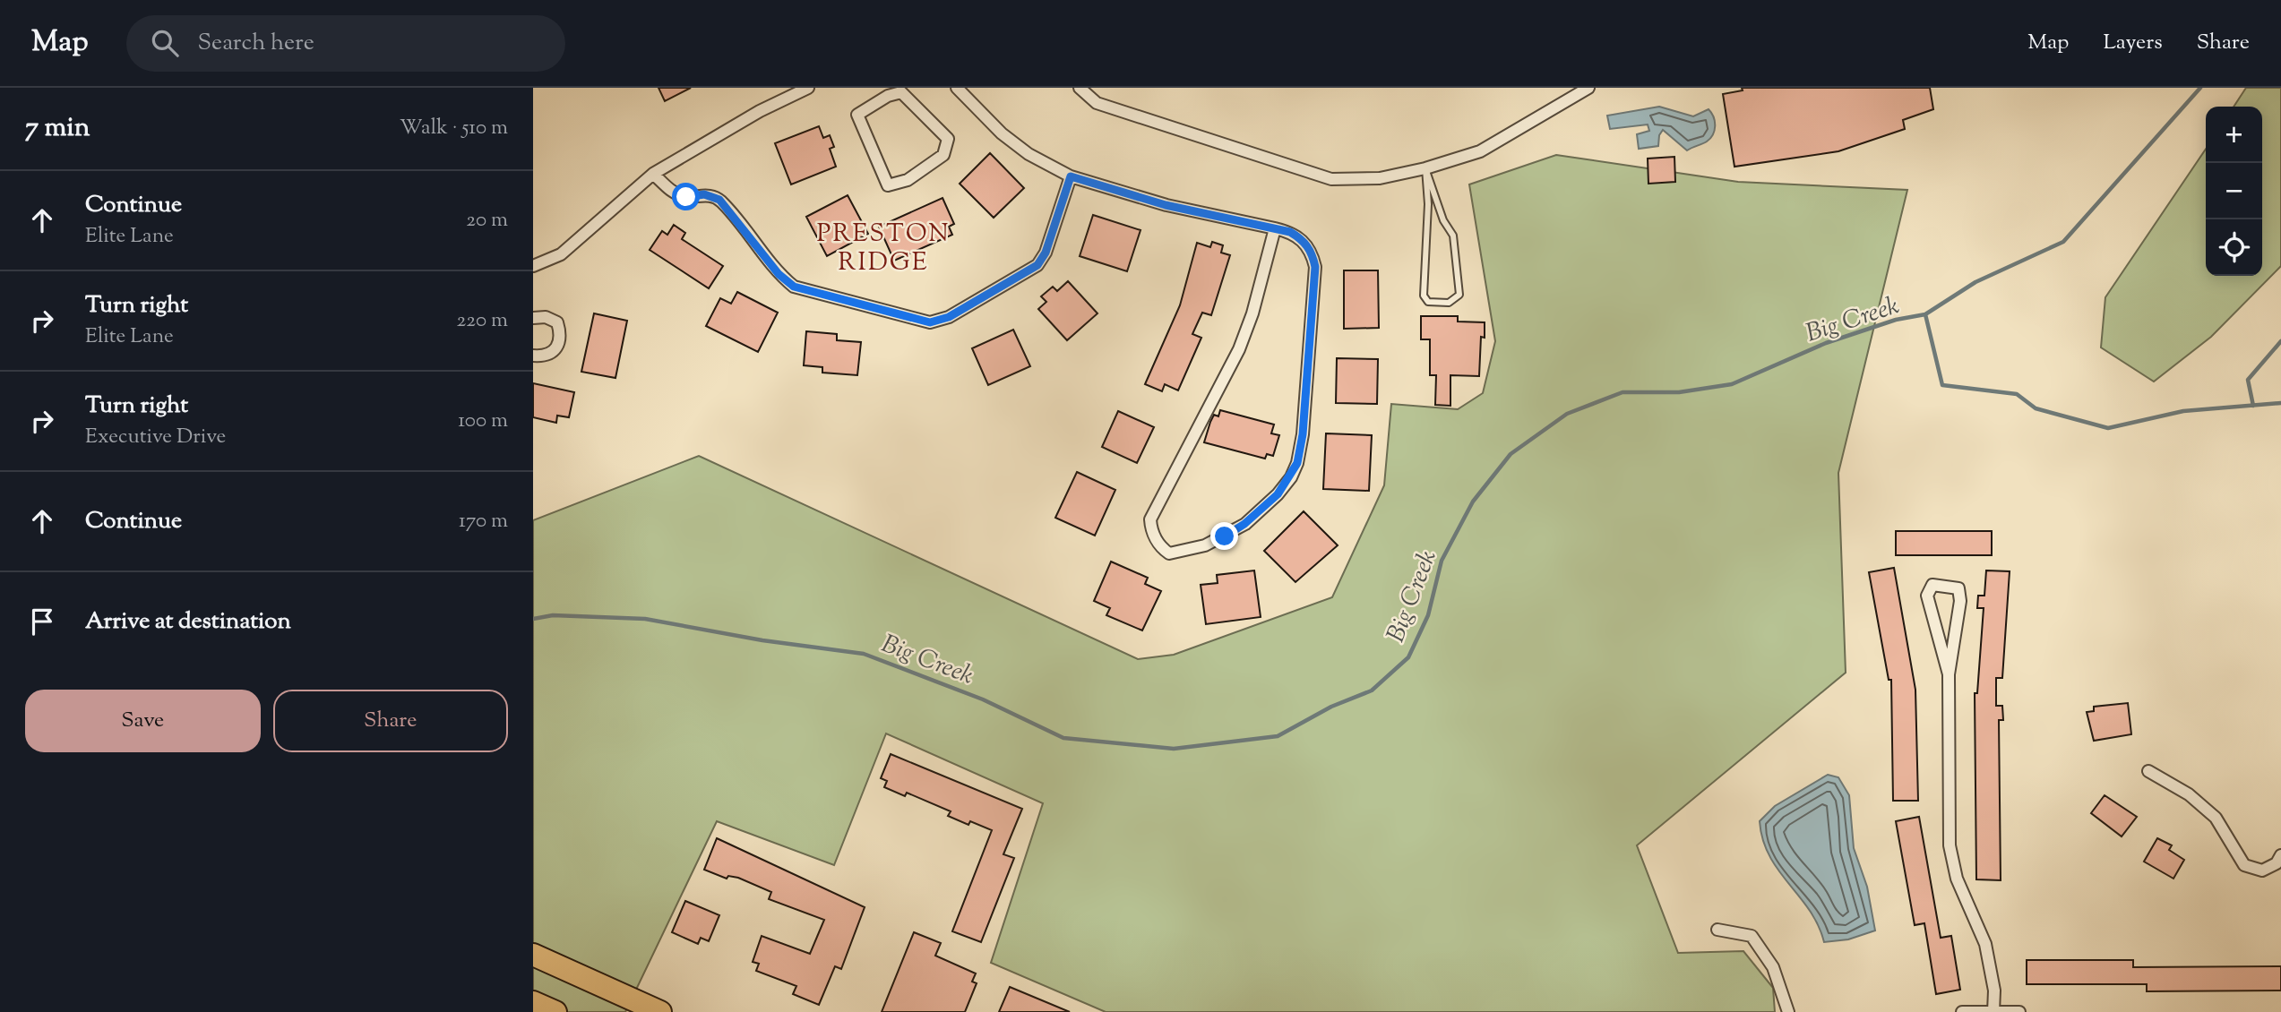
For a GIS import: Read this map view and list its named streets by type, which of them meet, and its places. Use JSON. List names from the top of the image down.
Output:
{
  "districts": ["PRESTON RIDGE"],
  "water": ["Big Creek"],
  "page": {
    "header": "Map",
    "search": "Search here",
    "nav": ["Map", "Layers", "Share"],
    "heading": ["7 min", "Walk · 510 m"],
    "map_buttons": ["+", "−"],
    "list": [
      ["Continue", "Elite Lane", "20 m"],
      ["Turn right", "Elite Lane", "220 m"],
      ["Turn right", "Executive Drive", "100 m"],
      ["Continue", "170 m"],
      "Arrive at destination"
    ],
    "buttons": ["Save", "Share"]
  }
}
